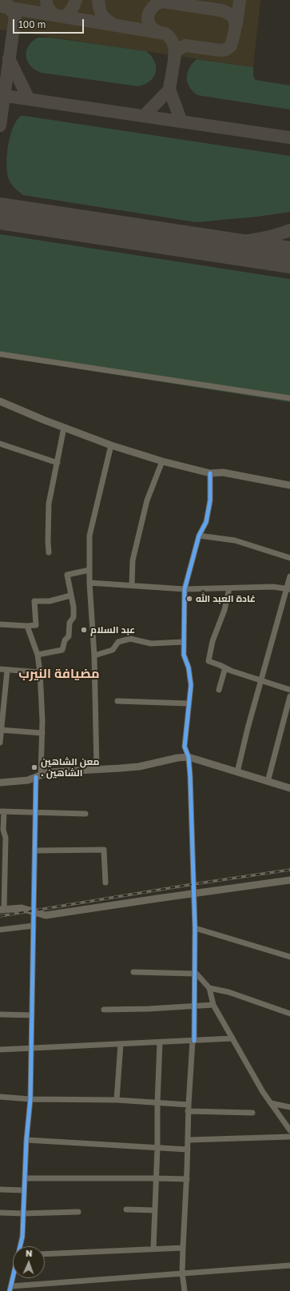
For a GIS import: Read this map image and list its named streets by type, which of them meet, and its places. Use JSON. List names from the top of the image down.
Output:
{
  "districts": ["مضيافة النيرب"],
  "places": ["غادة العبد الله", "عبد السلام", "معن الشاهين . الشاهين"],
  "scale_bar": "100 m",
  "north": "top"
}
